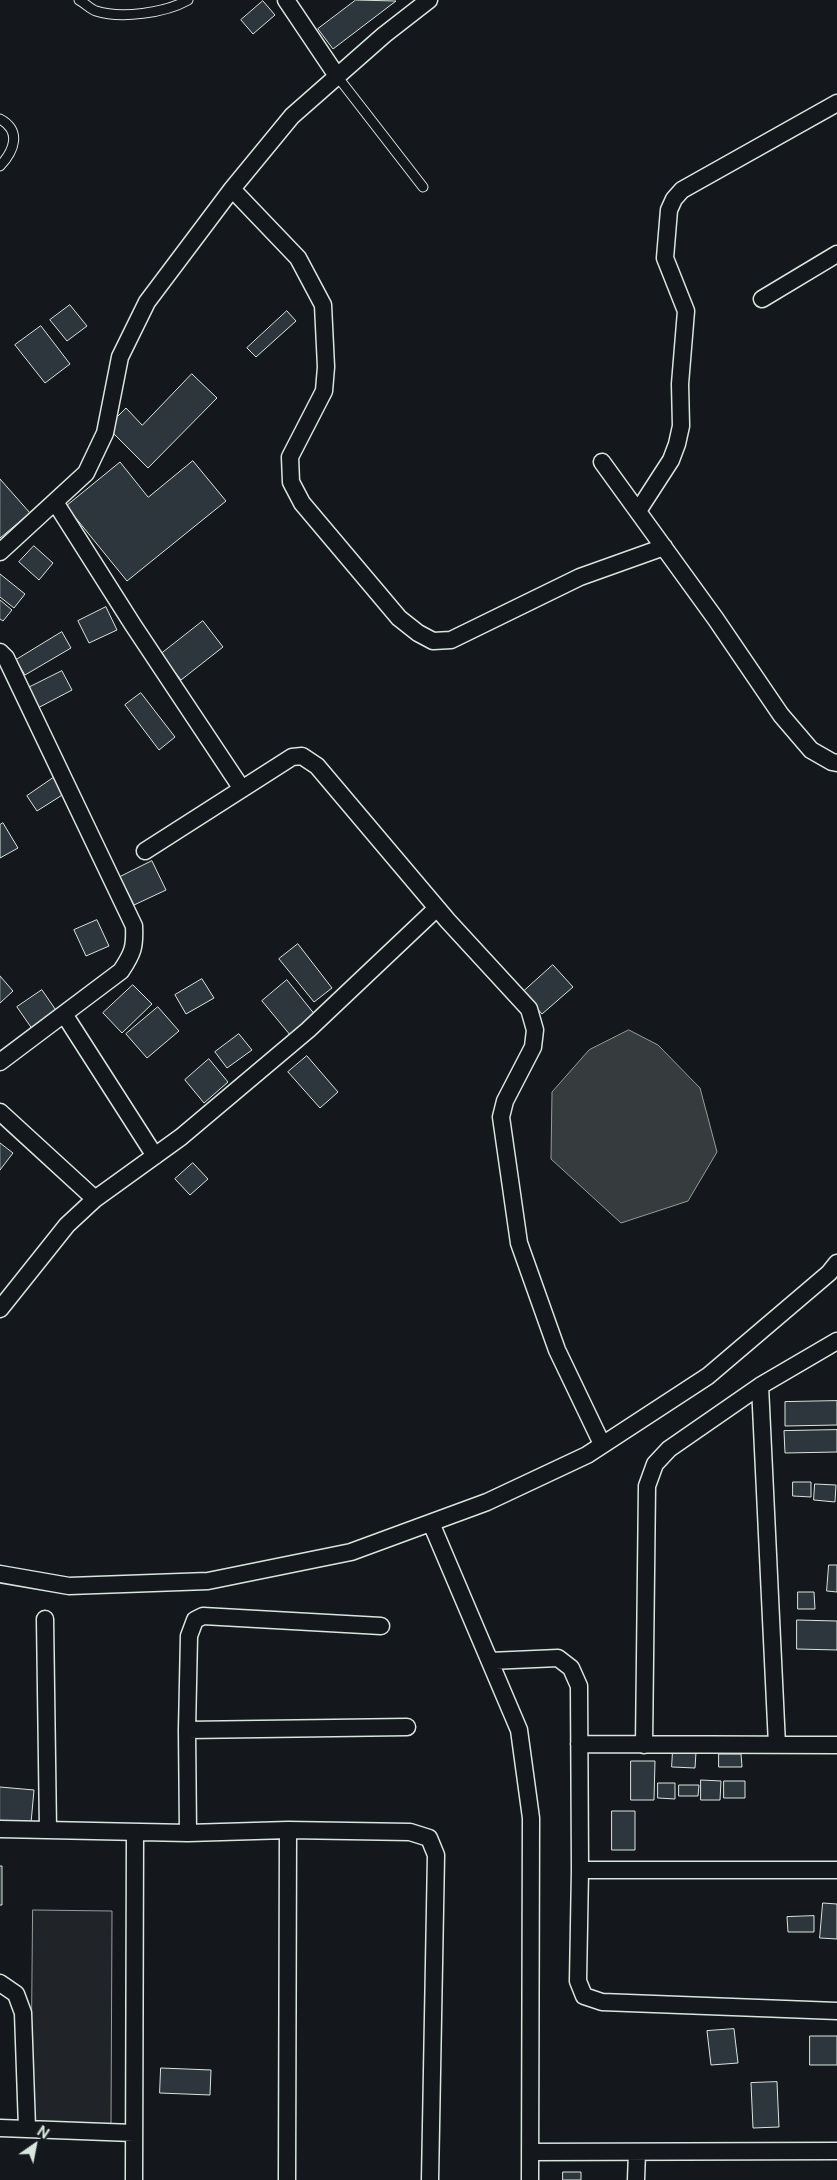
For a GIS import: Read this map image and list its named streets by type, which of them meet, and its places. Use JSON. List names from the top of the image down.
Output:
{
  "north": "top right"
}
